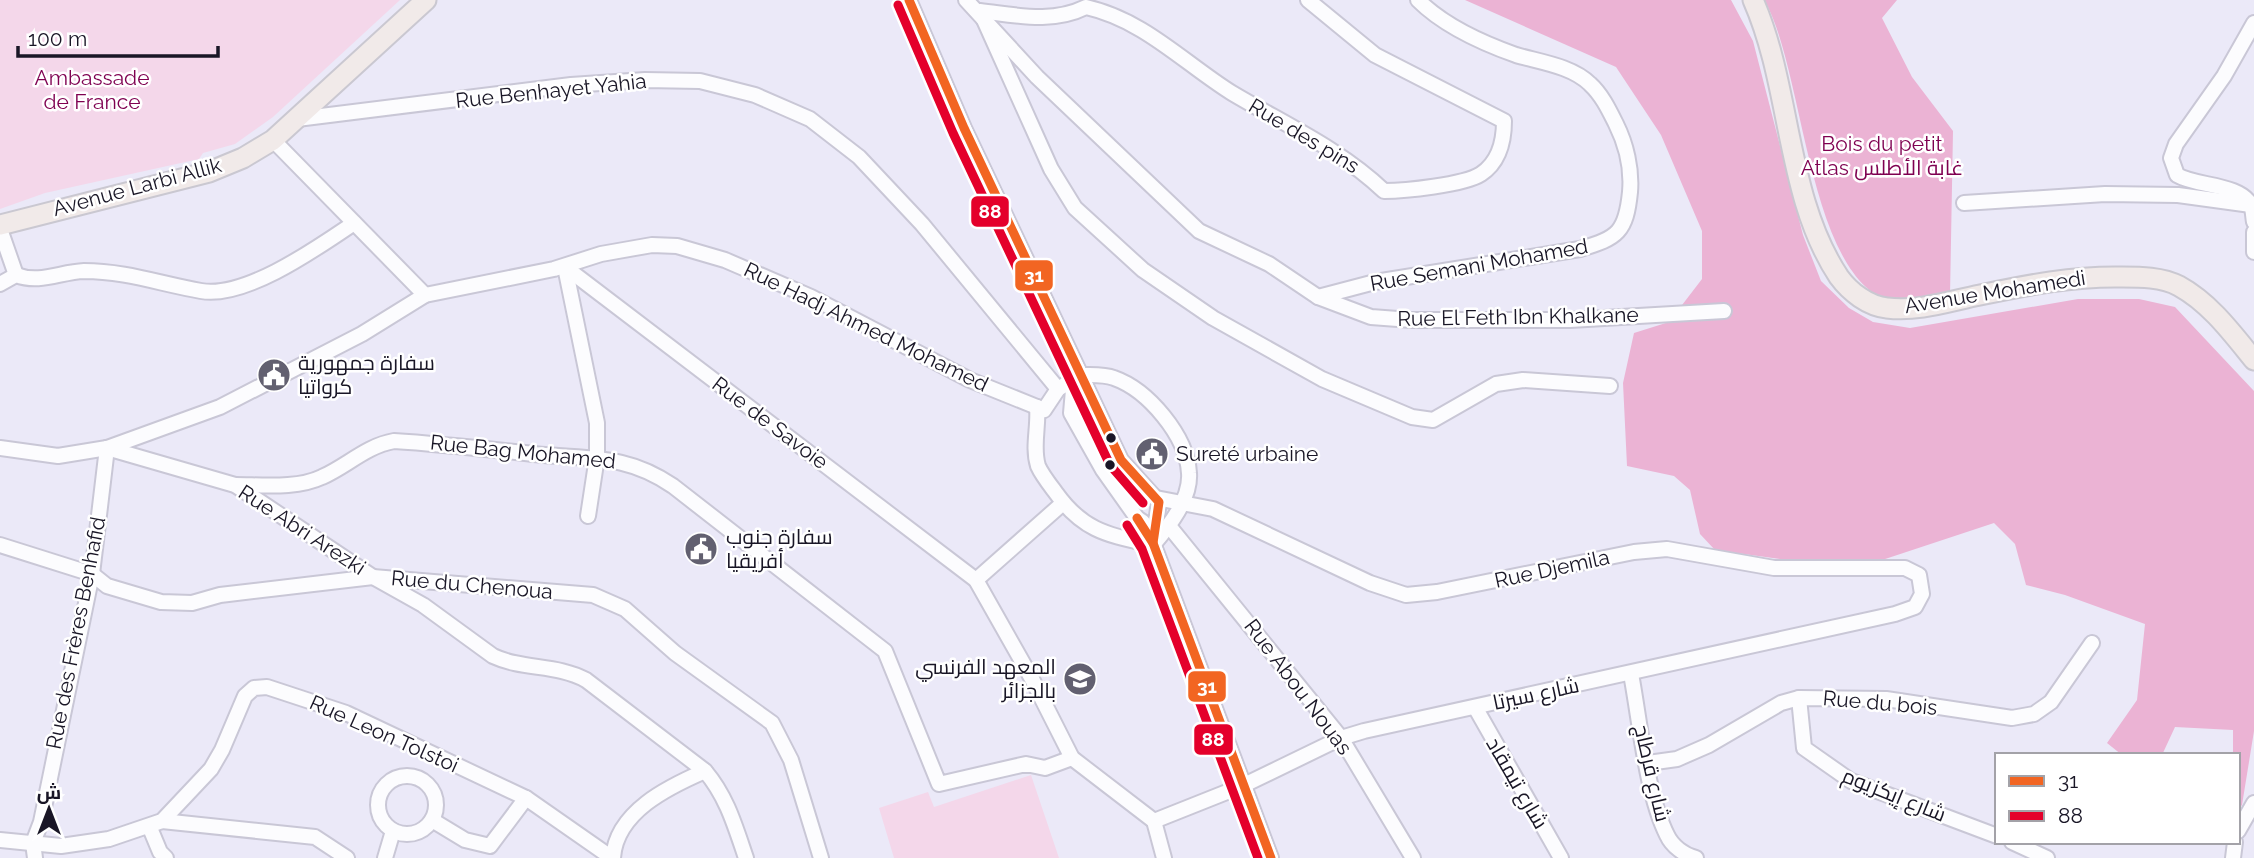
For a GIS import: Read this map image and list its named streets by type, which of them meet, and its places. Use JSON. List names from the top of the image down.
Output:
{
  "streets": {
    "main road": ["Avenue Larbi Allik", "Avenue Mohamedi"],
    "street": [
      "Rue Benhayet Yahia",
      "Rue des pins",
      "Rue Semani Mohamed",
      "Rue El Feth Ibn Khalkane",
      "Rue Hadj Ahmed Mohamed",
      "Rue de Savoie",
      "Rue Bag Mohamed",
      "Rue Abri Arezki",
      "Rue Djemila",
      "Rue du Chenoua",
      "Rue des Frères Benhafid",
      "Rue Abou Nouas",
      "شارع سيرتا",
      "Rue du bois",
      "Rue Leon Tolstoi",
      "شارع قرطاج",
      "شارع تيمقاد",
      "شارع إيكزيوم"
    ]
  },
  "crossings": [
    ["Rue Benhayet Yahia", "Avenue Larbi Allik"],
    ["Rue des pins", "Rue El Feth Ibn Khalkane"],
    ["Rue Semani Mohamed", "Rue El Feth Ibn Khalkane"],
    ["Rue Hadj Ahmed Mohamed", "Rue de Savoie"],
    ["Rue Hadj Ahmed Mohamed", "Rue Abri Arezki"],
    ["Rue Hadj Ahmed Mohamed", "Rue des Frères Benhafid"],
    ["Rue Bag Mohamed", "Rue Abri Arezki"],
    ["Rue Abri Arezki", "Rue du Chenoua"],
    ["Rue Abri Arezki", "Rue des Frères Benhafid"],
    ["Rue Djemila", "شارع سيرتا"],
    ["Rue du Chenoua", "Rue des Frères Benhafid"],
    ["Rue Abou Nouas", "شارع سيرتا"],
    ["شارع سيرتا", "شارع قرطاج"],
    ["شارع سيرتا", "شارع تيمقاد"],
    ["Rue du bois", "شارع قرطاج"],
    ["Rue du bois", "شارع إيكزيوم"]
  ],
  "parks": ["Ambassade de France", "Bois du petit Atlas غابة الأطلس"],
  "places": {
    "public building": ["سفارة جمهورية كرواتيا", "Sureté urbaine", "سفارة جنوب أفريقيا"],
    "school or university": ["المعهد الفرنسي بالجزائر"]
  },
  "lines": ["transit line 31", "transit line 88"],
  "legend": ["31", "88"],
  "scale_bar": "100 m",
  "north": "top"
}
